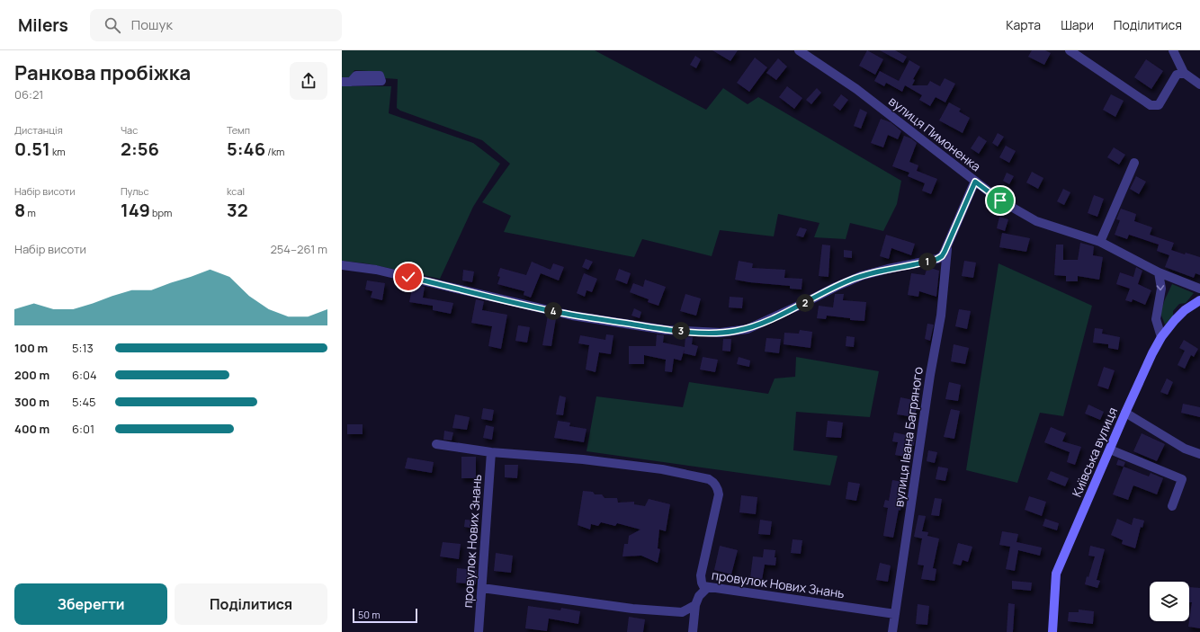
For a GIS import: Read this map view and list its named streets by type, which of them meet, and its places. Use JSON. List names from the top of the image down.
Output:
{
  "streets": {
    "street": [
      "вулиця Пимоненка",
      "вулиця Івана Багряного",
      "Київська вулиця",
      "провулок Нових Знань"
    ]
  },
  "crossings": [
    ["вулиця Івана Багряного", "провулок Нових Знань"]
  ],
  "scale_bar": "50 m",
  "page": {
    "header": "Milers",
    "search": "Пошук",
    "nav": ["Карта", "Шари", "Поділитися"],
    "heading": ["Ранкова пробіжка", "06:21"],
    "stats": [
      ["Дистанція", "0.51 km"],
      ["Час", "2:56"],
      ["Темп", "5:46 /km"],
      ["Набір висоти", "8 m"],
      ["Пульс", "149 bpm"],
      ["kcal", "32"]
    ],
    "chart": ["Набір висоти", "254–261 m"],
    "pins": [
      "1",
      "2",
      "4",
      "3"
    ],
    "list": [
      {
        "name": "100 m",
        "note": "5:13"
      },
      {
        "name": "200 m",
        "note": "6:04"
      },
      {
        "name": "300 m",
        "note": "5:45"
      },
      {
        "name": "400 m",
        "note": "6:01"
      }
    ],
    "buttons": ["Зберегти", "Поділитися"],
    "scale": "50 m"
  }
}
